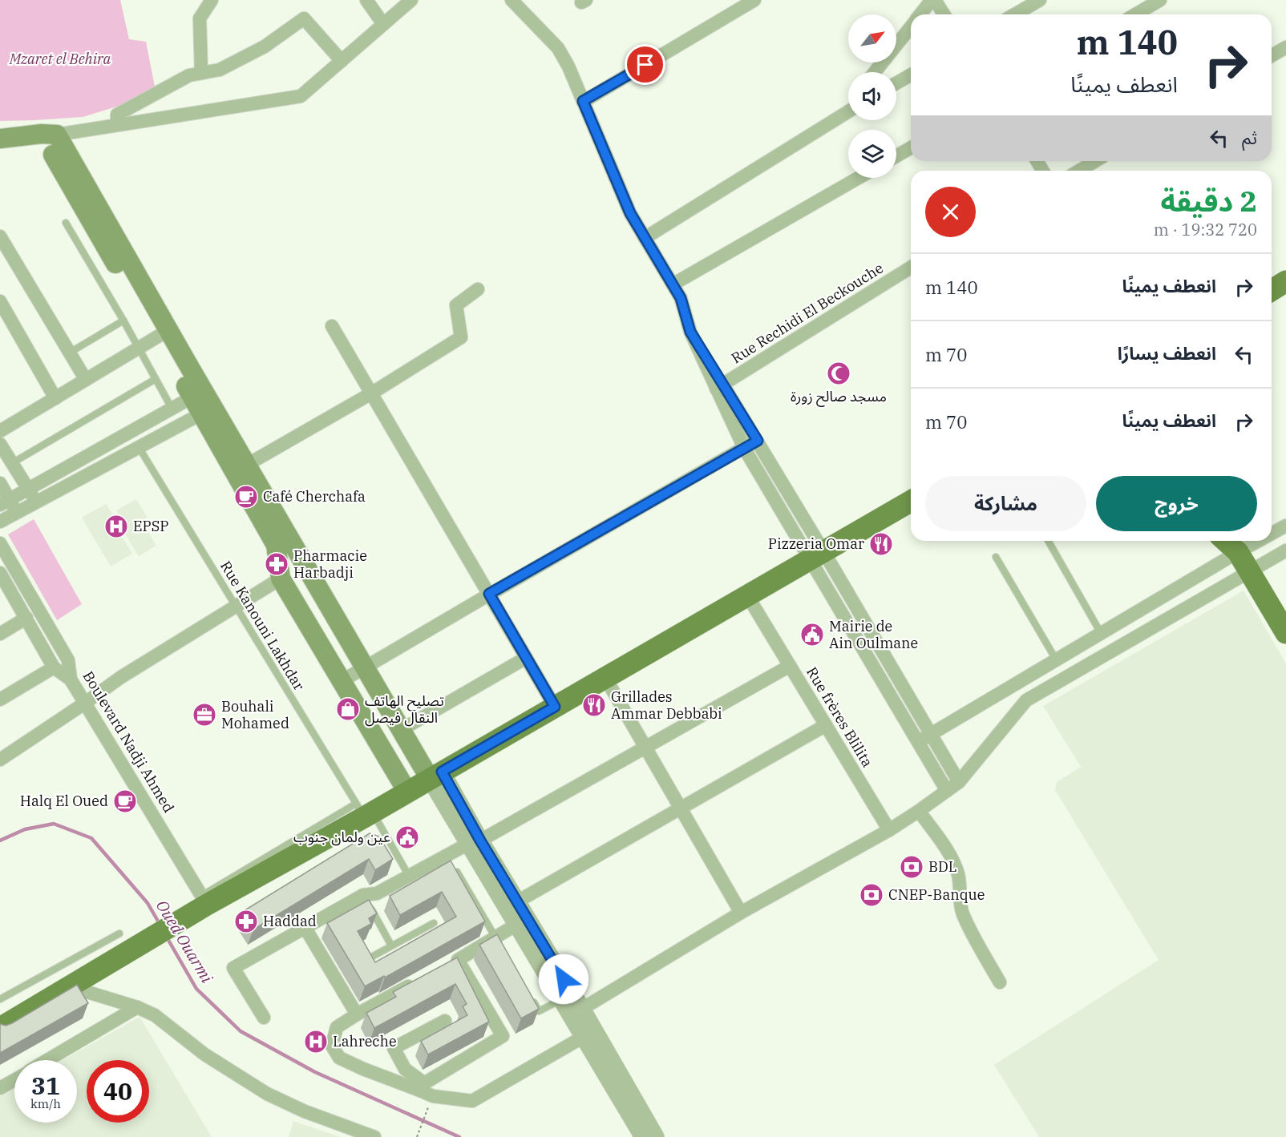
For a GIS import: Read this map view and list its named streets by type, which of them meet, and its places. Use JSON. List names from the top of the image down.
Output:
{
  "streets": {
    "street": ["Rue Rechidi El Beckouche", "Rue frères Blilita", "Boulevard Nadji Ahmed"],
    "lane": ["Rue Kanouni Lakhdar"]
  },
  "water": ["Oued Ouarmi"],
  "parks": ["Mzaret el Behira"],
  "places": {
    "mosque": ["مسجد صالح زورة"],
    "cafe": ["Café Cherchafa", "Halq El Oued"],
    "hospital": ["EPSP", "Lahreche"],
    "restaurant": ["Pizzeria Omar", "Grillades Ammar Debbabi"],
    "pharmacy": ["Pharmacie Harbadji", "Haddad"],
    "public building": ["Mairie de Ain Oulmane", "عين ولمان جنوب"],
    "shop": ["تصليح الهاتف النقال فيصل"],
    "office": ["Bouhali Mohamed"],
    "bank": ["BDL", "CNEP-Banque"]
  },
  "north": "top right",
  "page": {
    "turn": ["140 m", "انعطف يمينًا"],
    "then": "ثم",
    "heading": ["2 دقيقة", "720 m · 19:32"],
    "list": [
      {
        "name": "انعطف يمينًا",
        "value": "140 m"
      },
      {
        "name": "انعطف يسارًا",
        "value": "70 m"
      },
      {
        "name": "انعطف يمينًا",
        "value": "70 m"
      }
    ],
    "buttons": ["خروج", "مشاركة"],
    "speed": "31 km/h",
    "limit": "40"
  }
}
